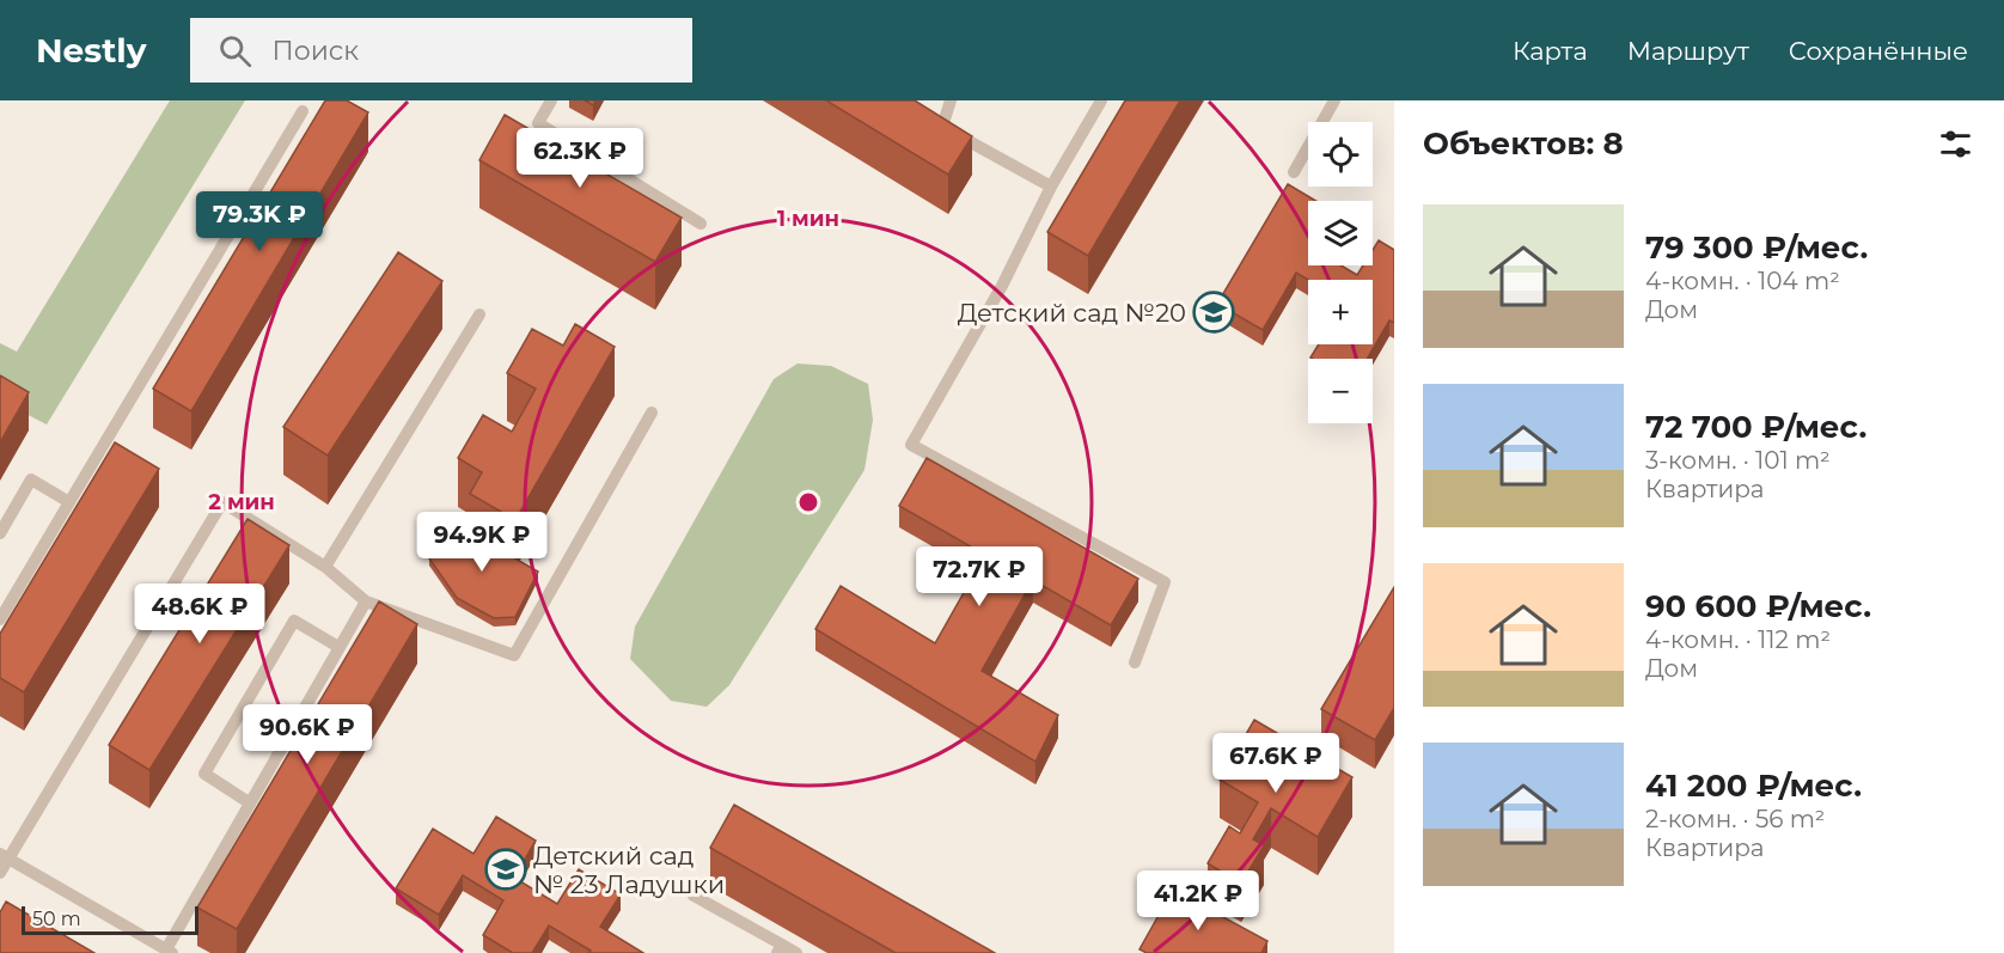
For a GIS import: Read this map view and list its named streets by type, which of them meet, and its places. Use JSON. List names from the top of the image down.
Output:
{
  "places": {
    "school or university": ["Детский сад №20", "Детский сад № 23 Ладушки"]
  },
  "scale_bar": "50 m",
  "page": {
    "header": "Nestly",
    "search": "Поиск",
    "nav": ["Карта", "Маршрут", "Сохранённые"],
    "heading": "Объектов: 8",
    "map_buttons": ["+", "−"],
    "price": [
      "62.3K ₽",
      "79.3K ₽",
      "94.9K ₽",
      "72.7K ₽",
      "48.6K ₽",
      "90.6K ₽",
      "67.6K ₽",
      "41.2K ₽"
    ],
    "list": [
      {
        "name": "79 300 ₽/мес.",
        "note": "4-комн. · 104 m² · Дом"
      },
      {
        "name": "72 700 ₽/мес.",
        "note": "3-комн. · 101 m² · Квартира"
      },
      {
        "name": "90 600 ₽/мес.",
        "note": "4-комн. · 112 m² · Дом"
      },
      {
        "name": "41 200 ₽/мес.",
        "note": "2-комн. · 56 m² · Квартира"
      }
    ],
    "scale": "50 m"
  },
  "rings": ["1 мин", "2 мин"]
}
